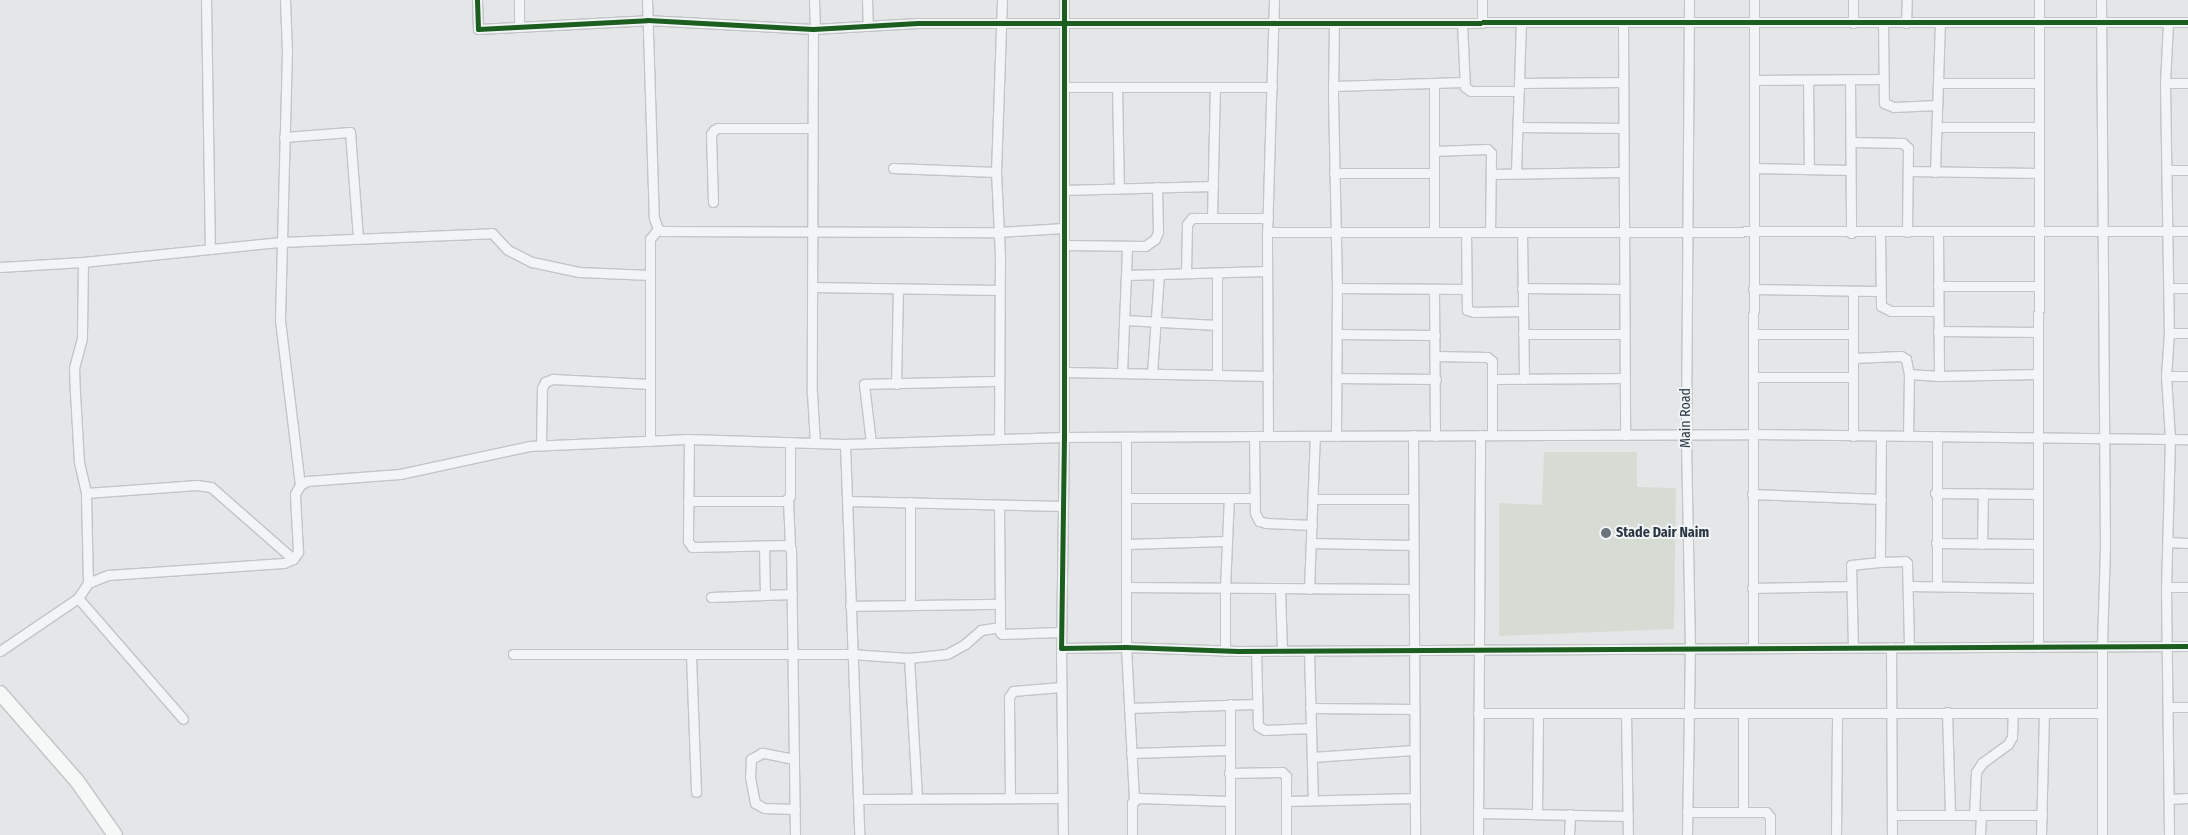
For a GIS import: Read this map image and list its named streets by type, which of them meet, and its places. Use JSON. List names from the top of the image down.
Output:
{
  "streets": {
    "street": ["Main Road"]
  },
  "places": ["Stade Dair Naim"]
}
